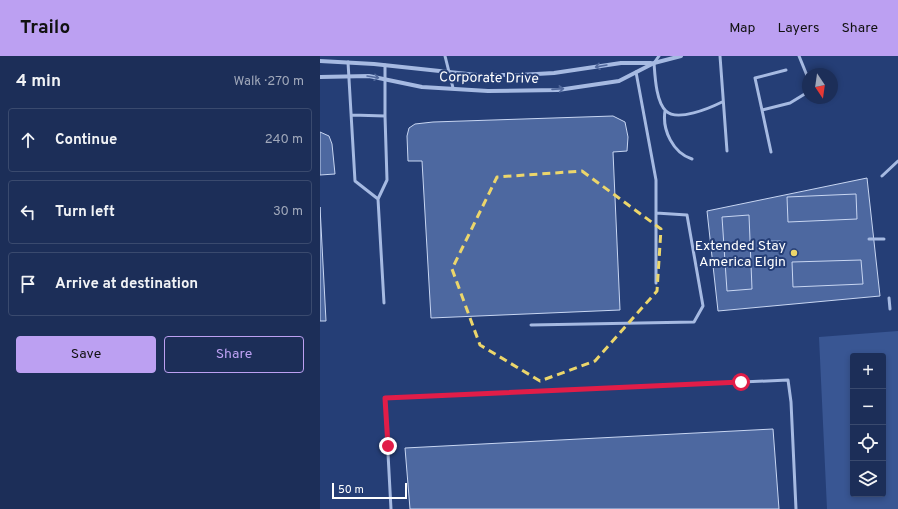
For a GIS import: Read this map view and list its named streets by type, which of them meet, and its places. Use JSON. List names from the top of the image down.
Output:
{
  "streets": {
    "street": ["Corporate Drive"]
  },
  "places": ["Extended Stay America Elgin"],
  "scale_bar": "50 m",
  "north": "bottom",
  "page": {
    "header": "Trailo",
    "nav": ["Map", "Layers", "Share"],
    "heading": ["4 min", "Walk · 270 m"],
    "list": [
      ["Continue", "240 m"],
      ["Turn left", "30 m"],
      "Arrive at destination"
    ],
    "buttons": ["Save", "Share"],
    "map_buttons": ["+", "−"],
    "scale": "50 m"
  }
}
